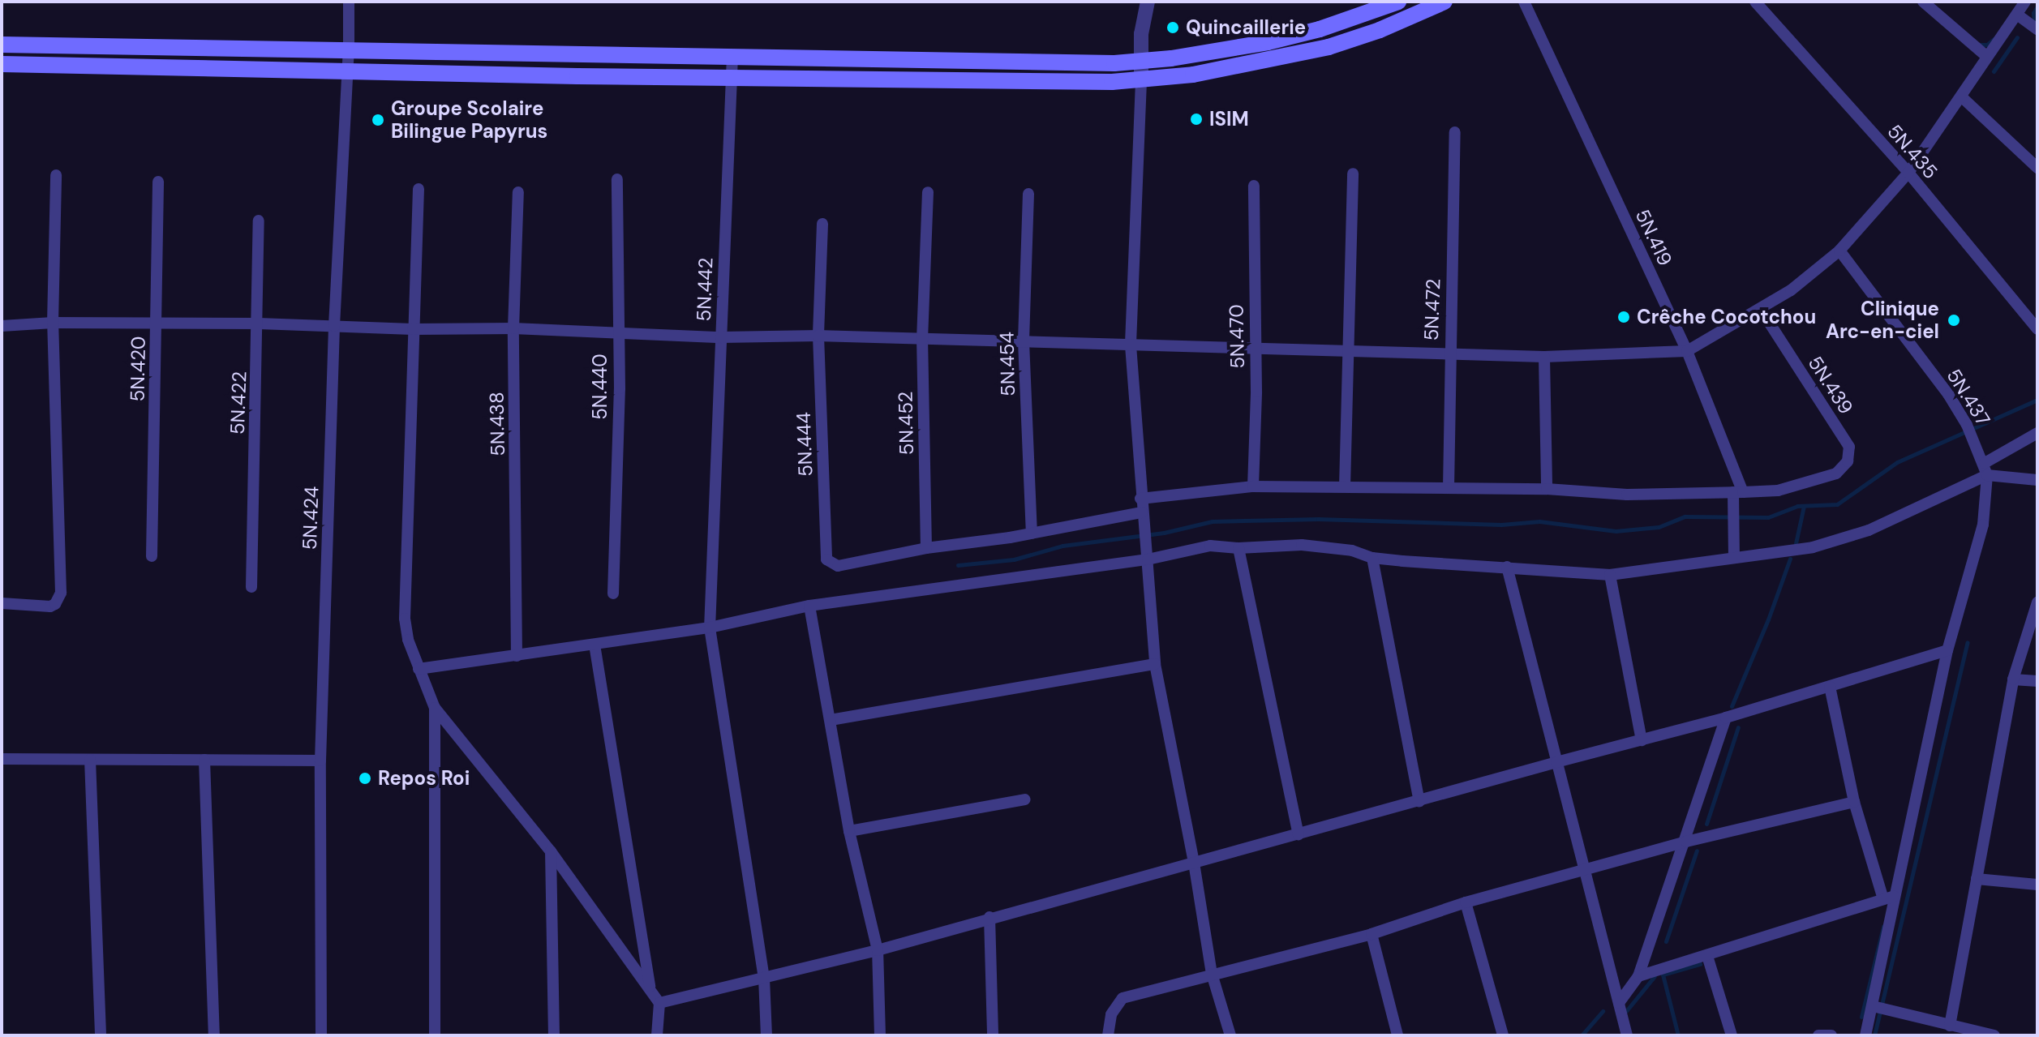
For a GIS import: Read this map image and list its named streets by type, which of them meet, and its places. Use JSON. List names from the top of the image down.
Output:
{
  "streets": {
    "street": [
      "5N.435",
      "5N.419",
      "5N.442",
      "5N.472",
      "5N.470",
      "5N.454",
      "5N.420",
      "5N.439",
      "5N.440",
      "5N.437",
      "5N.422",
      "5N.452",
      "5N.438",
      "5N.444",
      "5N.424"
    ]
  },
  "crossings": [
    ["5N.419", "5N.439"],
    ["5N.452", "5N.444"]
  ],
  "places": [
    "Quincaillerie",
    "ISIM",
    "Groupe Scolaire Bilingue Papyrus",
    "Crêche Cocotchou",
    "Clinique Arc-en-ciel",
    "Repos Roi"
  ]
}
